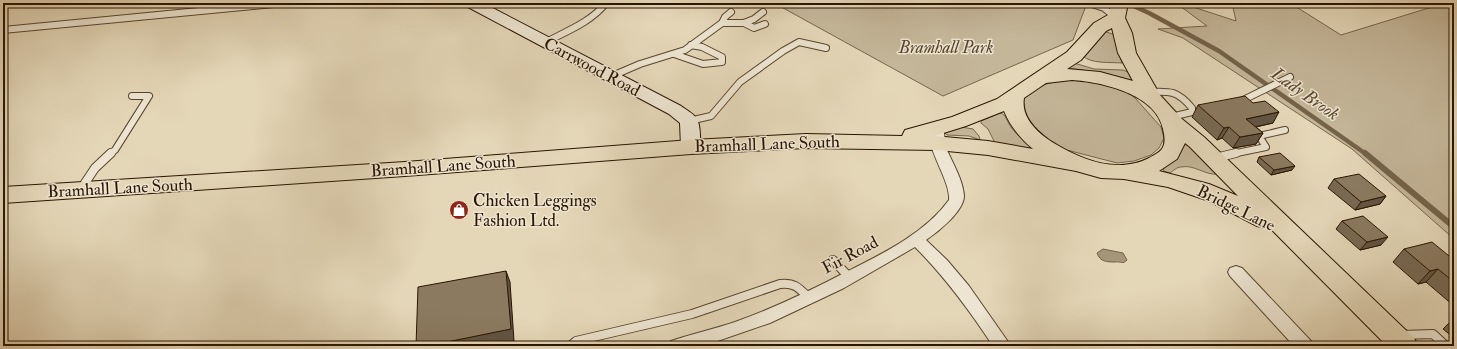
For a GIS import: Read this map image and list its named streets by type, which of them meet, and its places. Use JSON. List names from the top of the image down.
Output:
{
  "streets": {
    "main road": ["Bramhall Lane South", "Bridge Lane"],
    "street": ["Carrwood Road", "Fir Road"]
  },
  "crossings": [
    ["Bramhall Lane South", "Fir Road"]
  ],
  "water": ["Lady Brook"],
  "parks": ["Bramhall Park"],
  "places": {
    "shop": ["Chicken Leggings Fashion Ltd."]
  }
}
